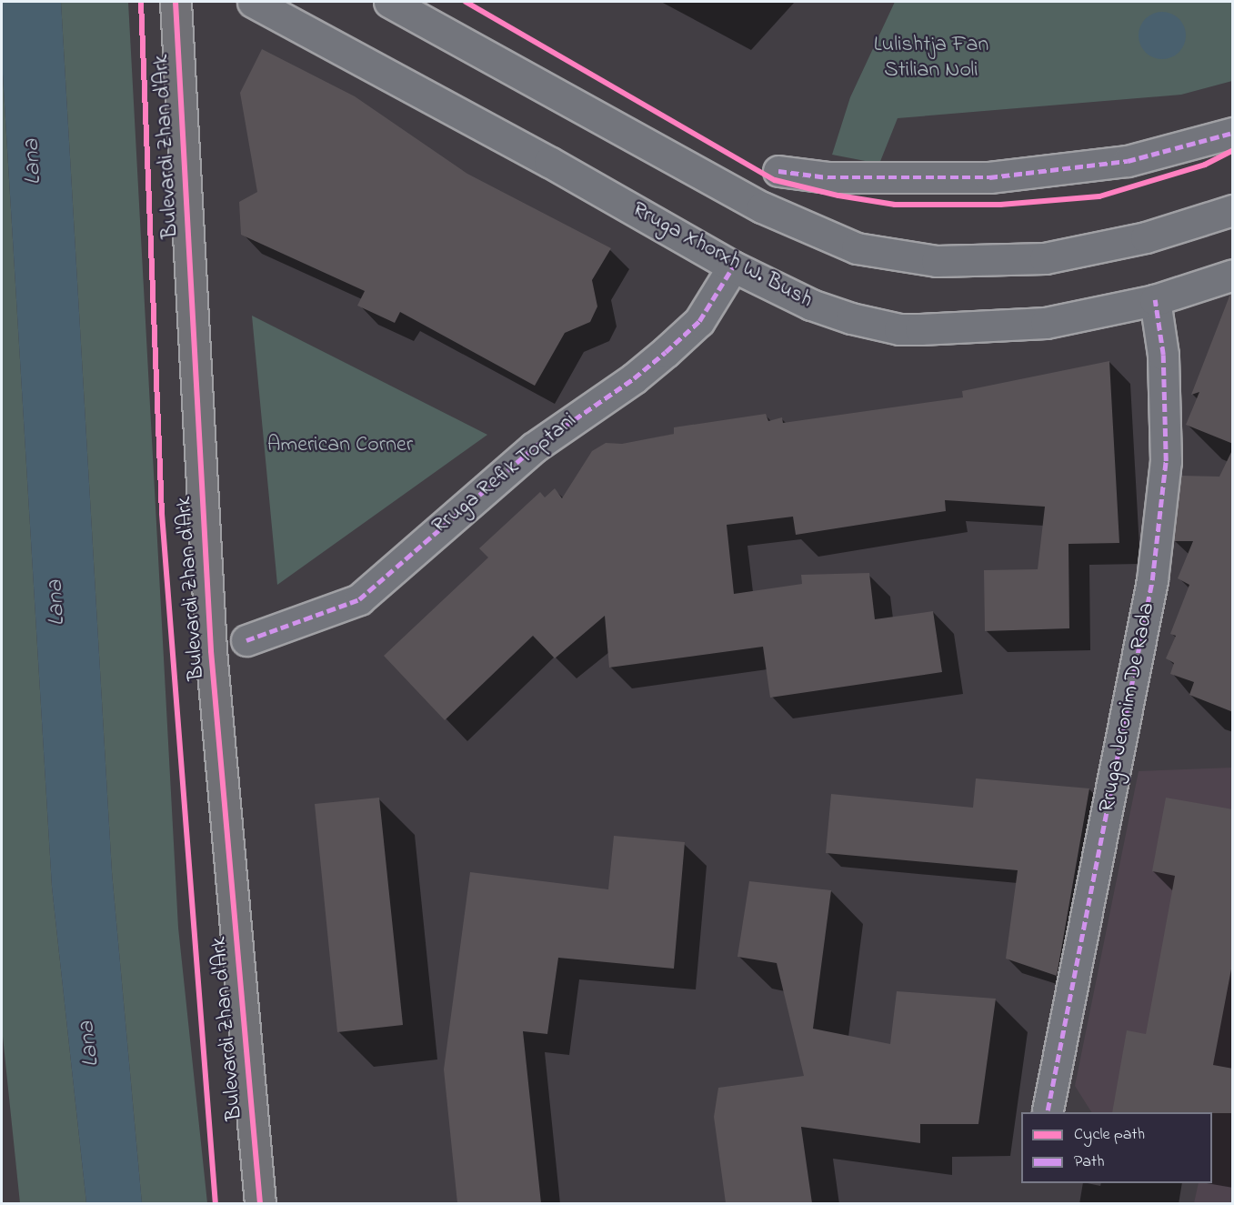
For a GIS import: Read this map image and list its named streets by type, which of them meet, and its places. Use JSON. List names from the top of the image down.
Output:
{
  "streets": {
    "main road": [
      "Bulevardi Zhan d'Ark",
      "Rruga Xhorxh W. Bush",
      "Rruga Refik Toptani",
      "Rruga Jeronim De Rada"
    ]
  },
  "crossings": [
    ["Rruga Xhorxh W. Bush", "Rruga Refik Toptani"],
    ["Rruga Xhorxh W. Bush", "Rruga Jeronim De Rada"]
  ],
  "water": ["Lana"],
  "parks": ["Lulishtja Fan Stilian Noli", "American Corner"],
  "legend": ["Cycle path", "Path"]
}
